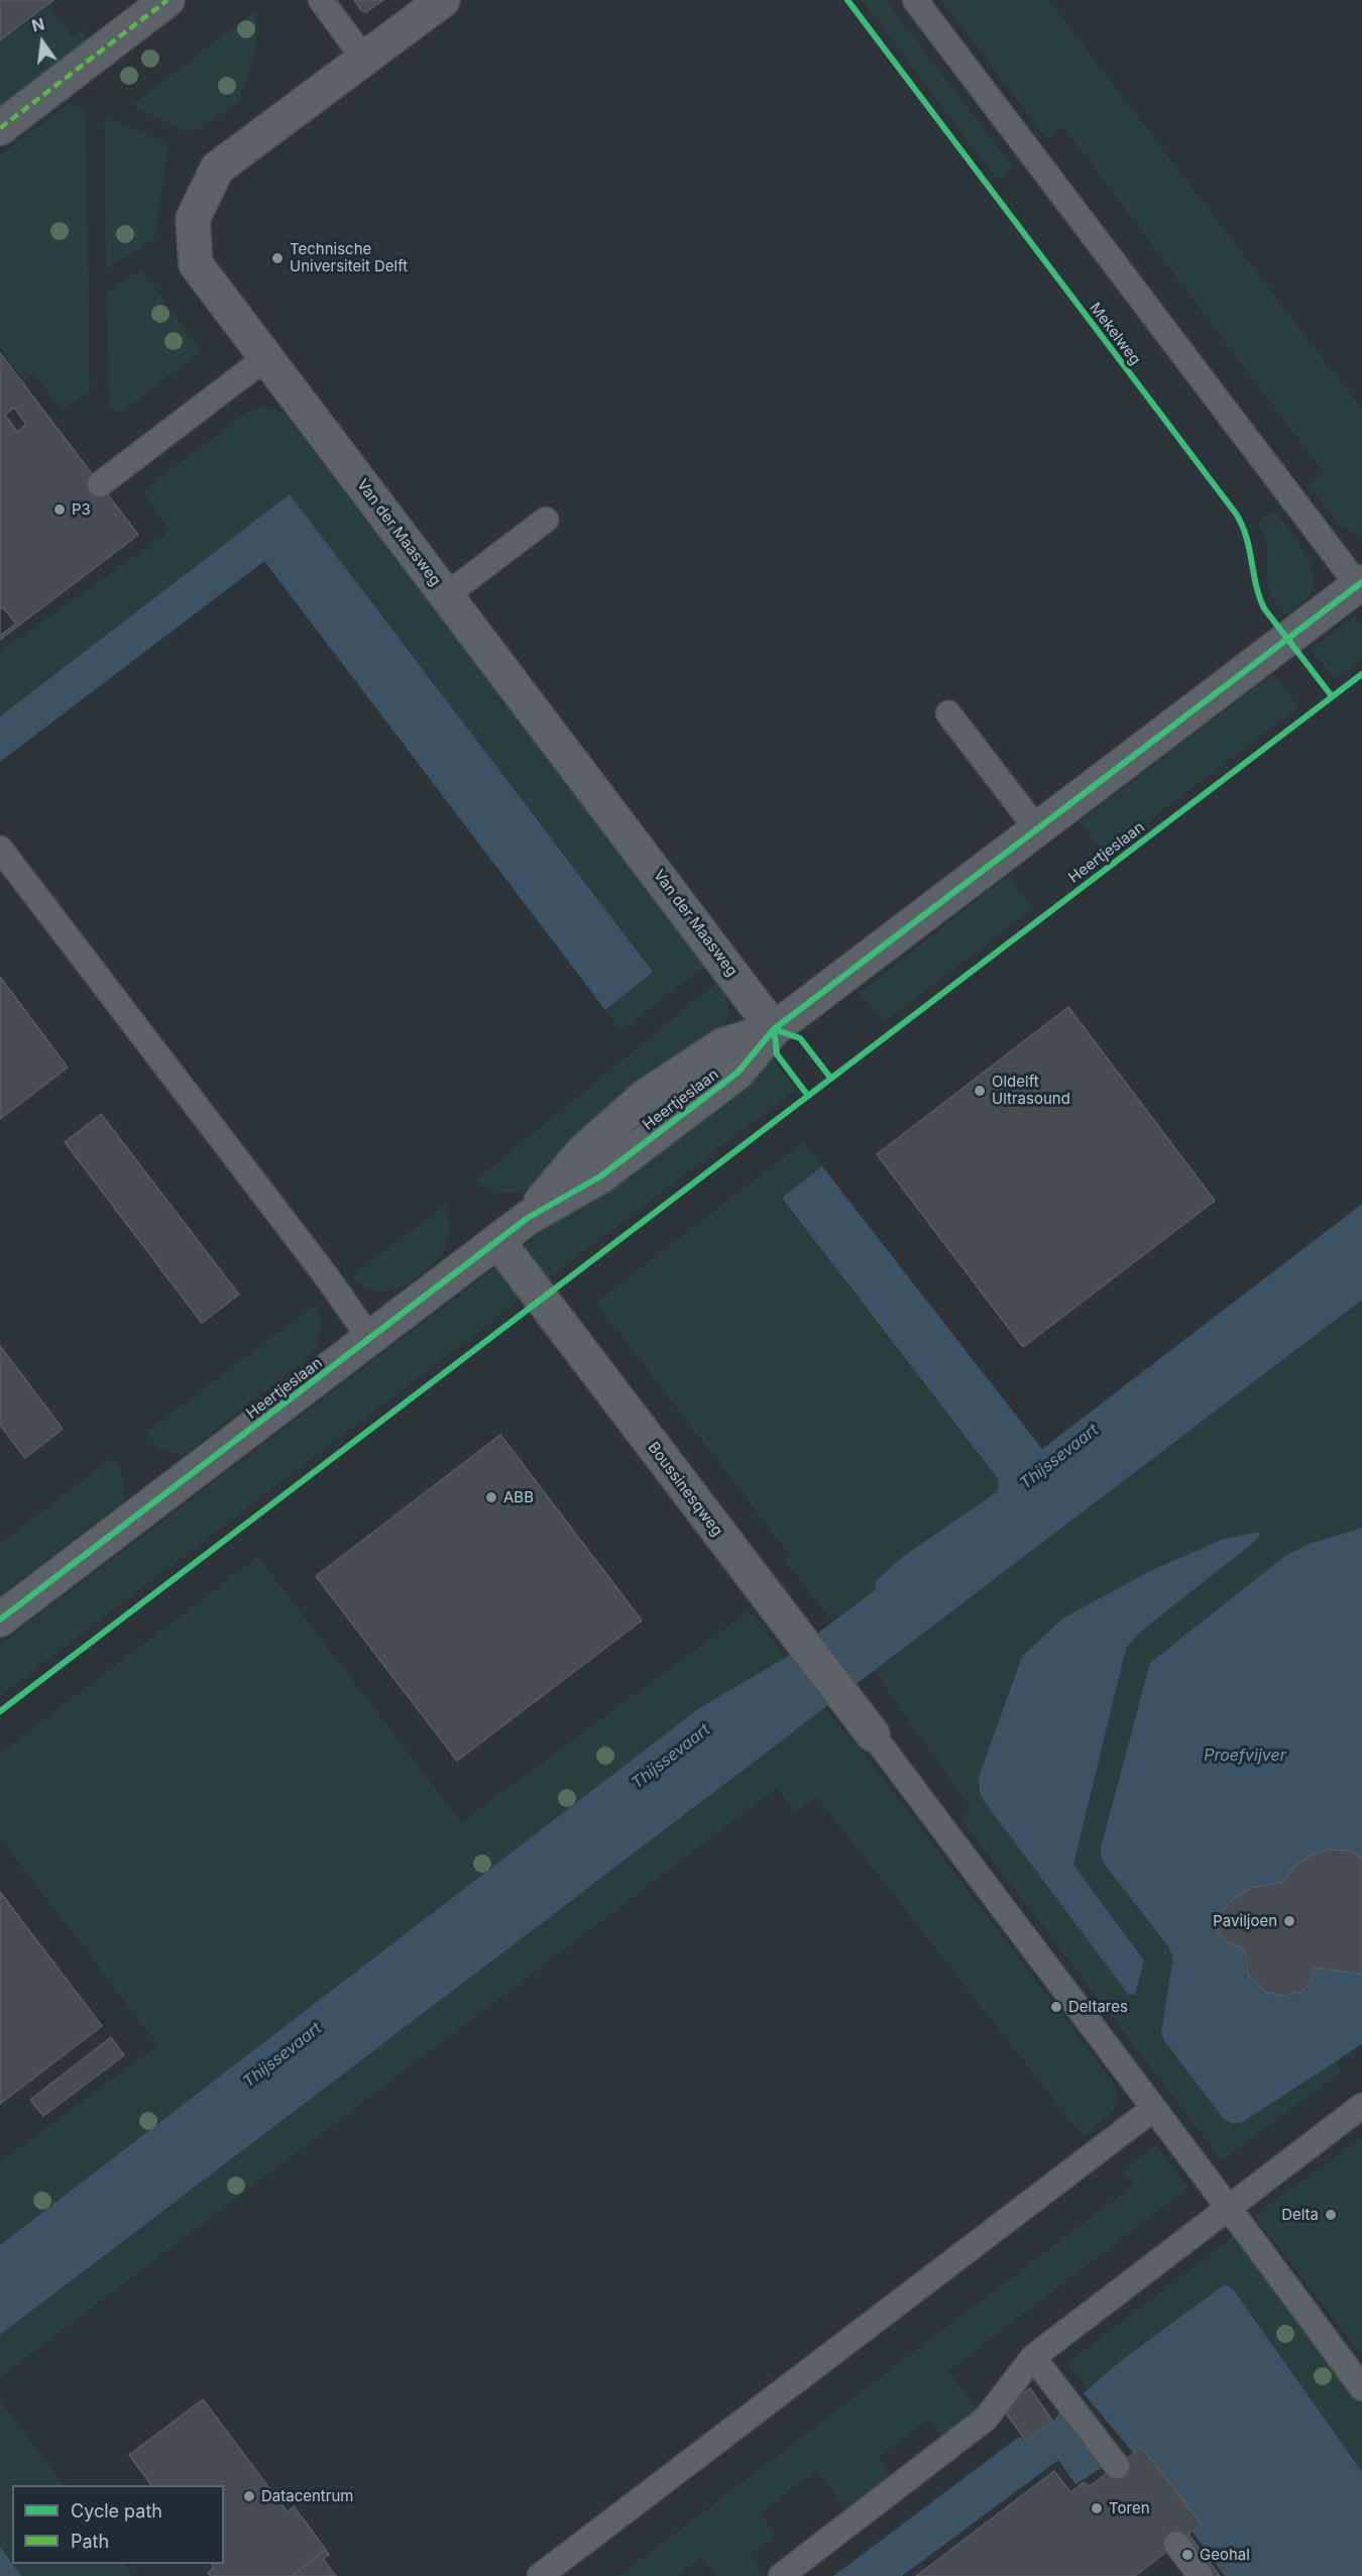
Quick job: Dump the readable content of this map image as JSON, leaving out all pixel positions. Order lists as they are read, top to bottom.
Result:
{
  "streets": {
    "street": ["Van der Maasweg", "Heertjeslaan", "Boussinesqweg"],
    "cycle path": ["Mekelweg"]
  },
  "crossings": [
    ["Van der Maasweg", "Heertjeslaan"],
    ["Heertjeslaan", "Boussinesqweg"]
  ],
  "water": ["Thijssevaart", "Proefvijver"],
  "places": [
    "Technische Universiteit Delft",
    "P3",
    "Oldelft Ultrasound",
    "ABB",
    "Paviljoen",
    "Deltares",
    "Delta",
    "Datacentrum",
    "Toren",
    "Geohal"
  ],
  "legend": ["Cycle path", "Path"],
  "north": "top"
}
